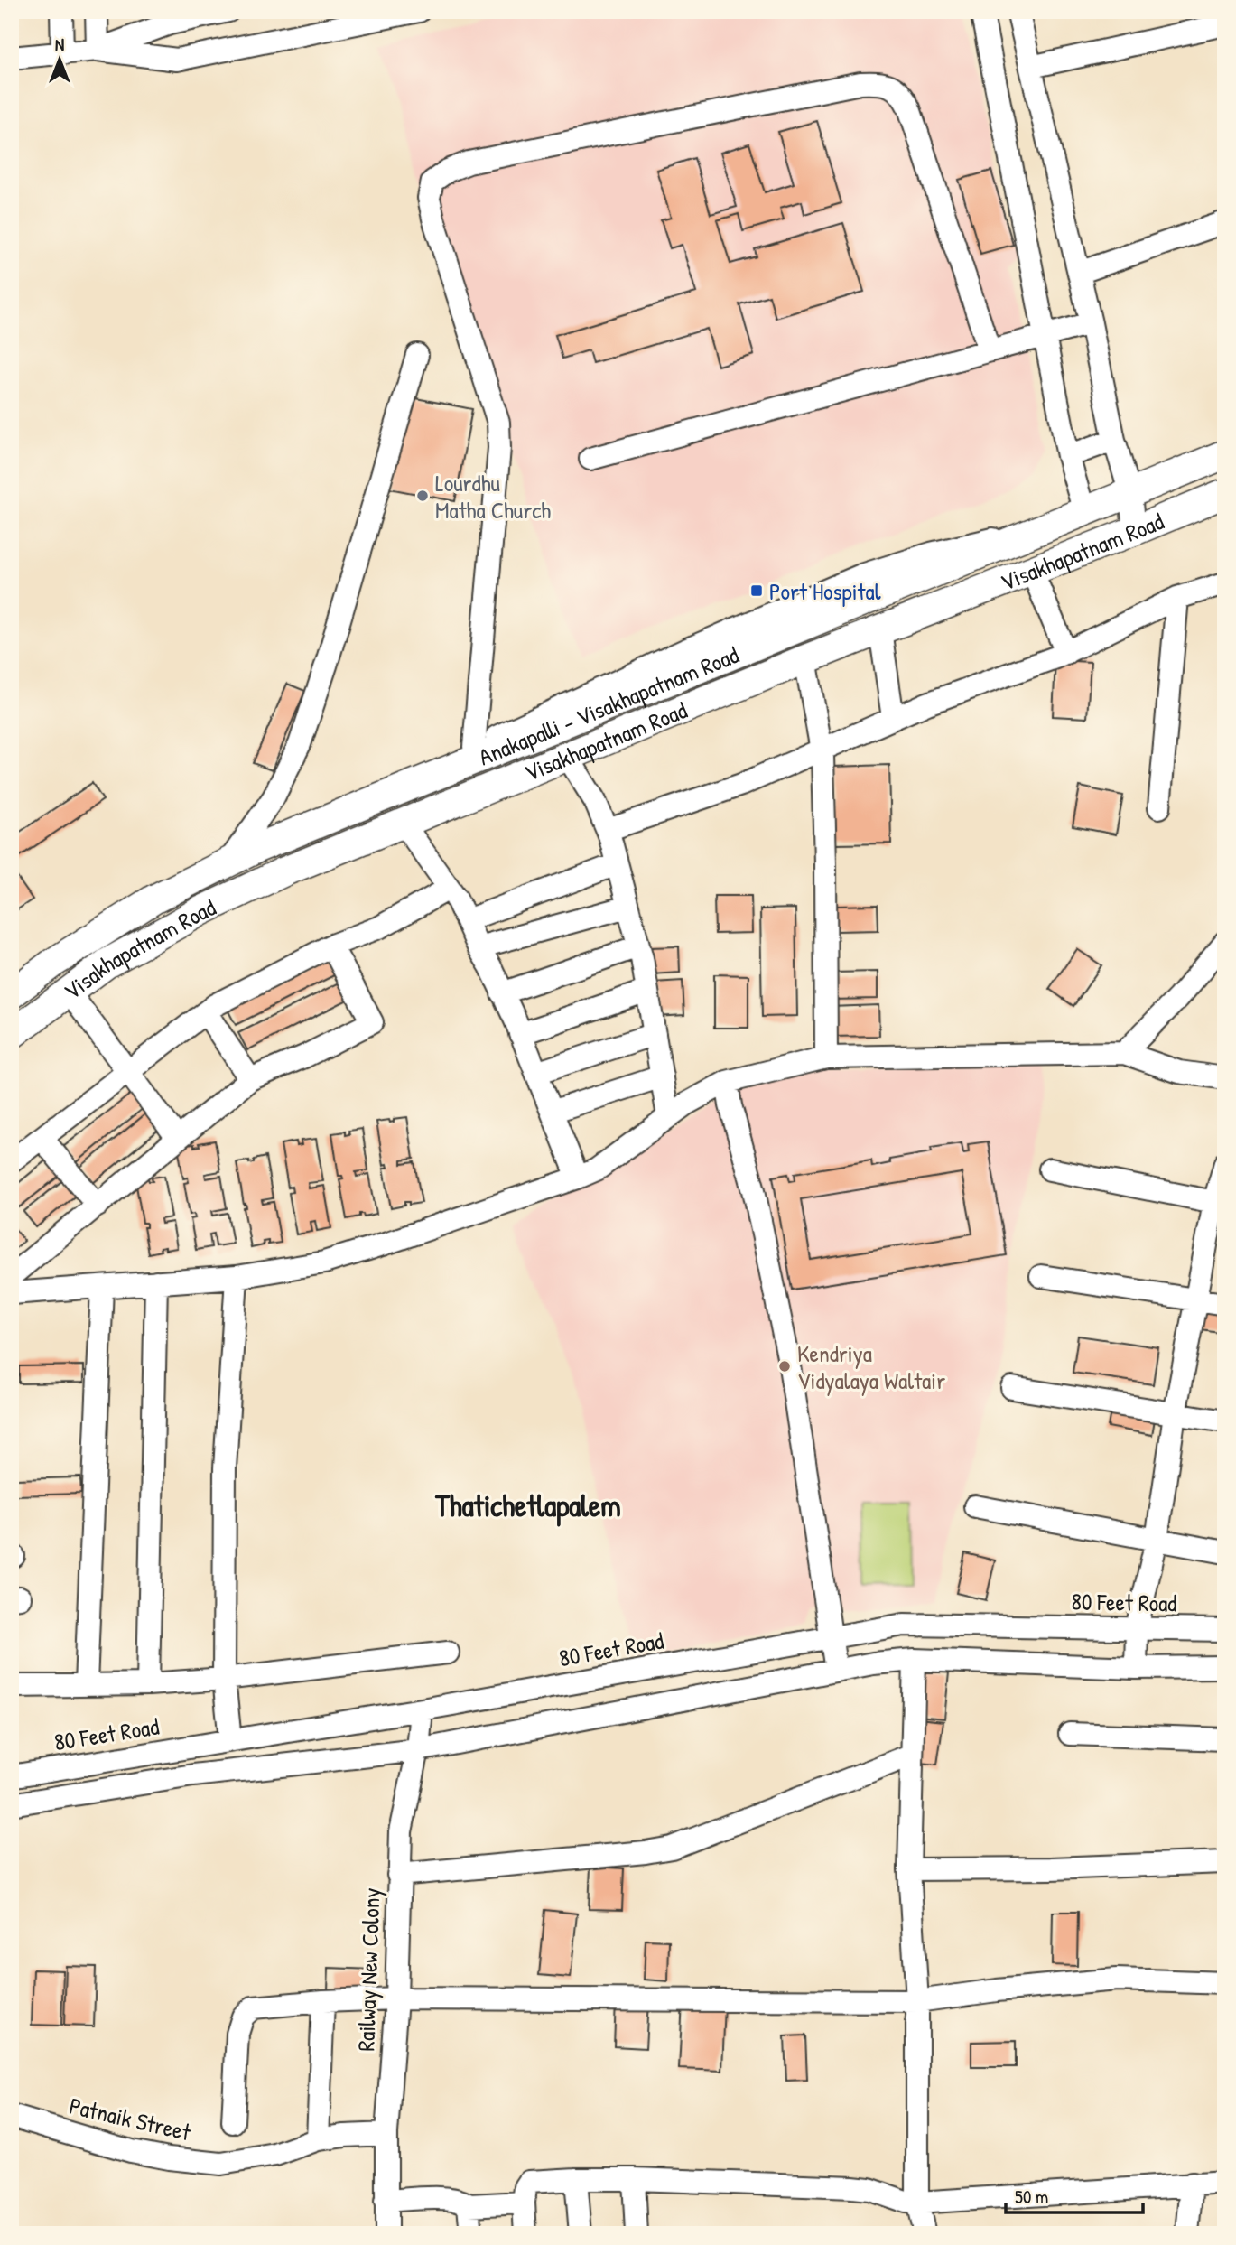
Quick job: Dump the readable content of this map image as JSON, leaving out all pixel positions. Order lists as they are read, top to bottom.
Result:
{
  "streets": {
    "main road": ["Visakhapatnam Road", "Anakapalli - Visakhapatnam Road"],
    "street": ["80 Feet Road", "Railway New Colony", "Patnaik Street"]
  },
  "crossings": [
    ["80 Feet Road", "Railway New Colony"],
    ["Railway New Colony", "Patnaik Street"]
  ],
  "districts": ["Thatichetlapalem"],
  "places": {
    "other": ["Lourdhu Matha Church", "Kendriya Vidyalaya Waltair"],
    "transit": ["Port Hospital"]
  },
  "scale_bar": "50 m",
  "north": "top"
}
